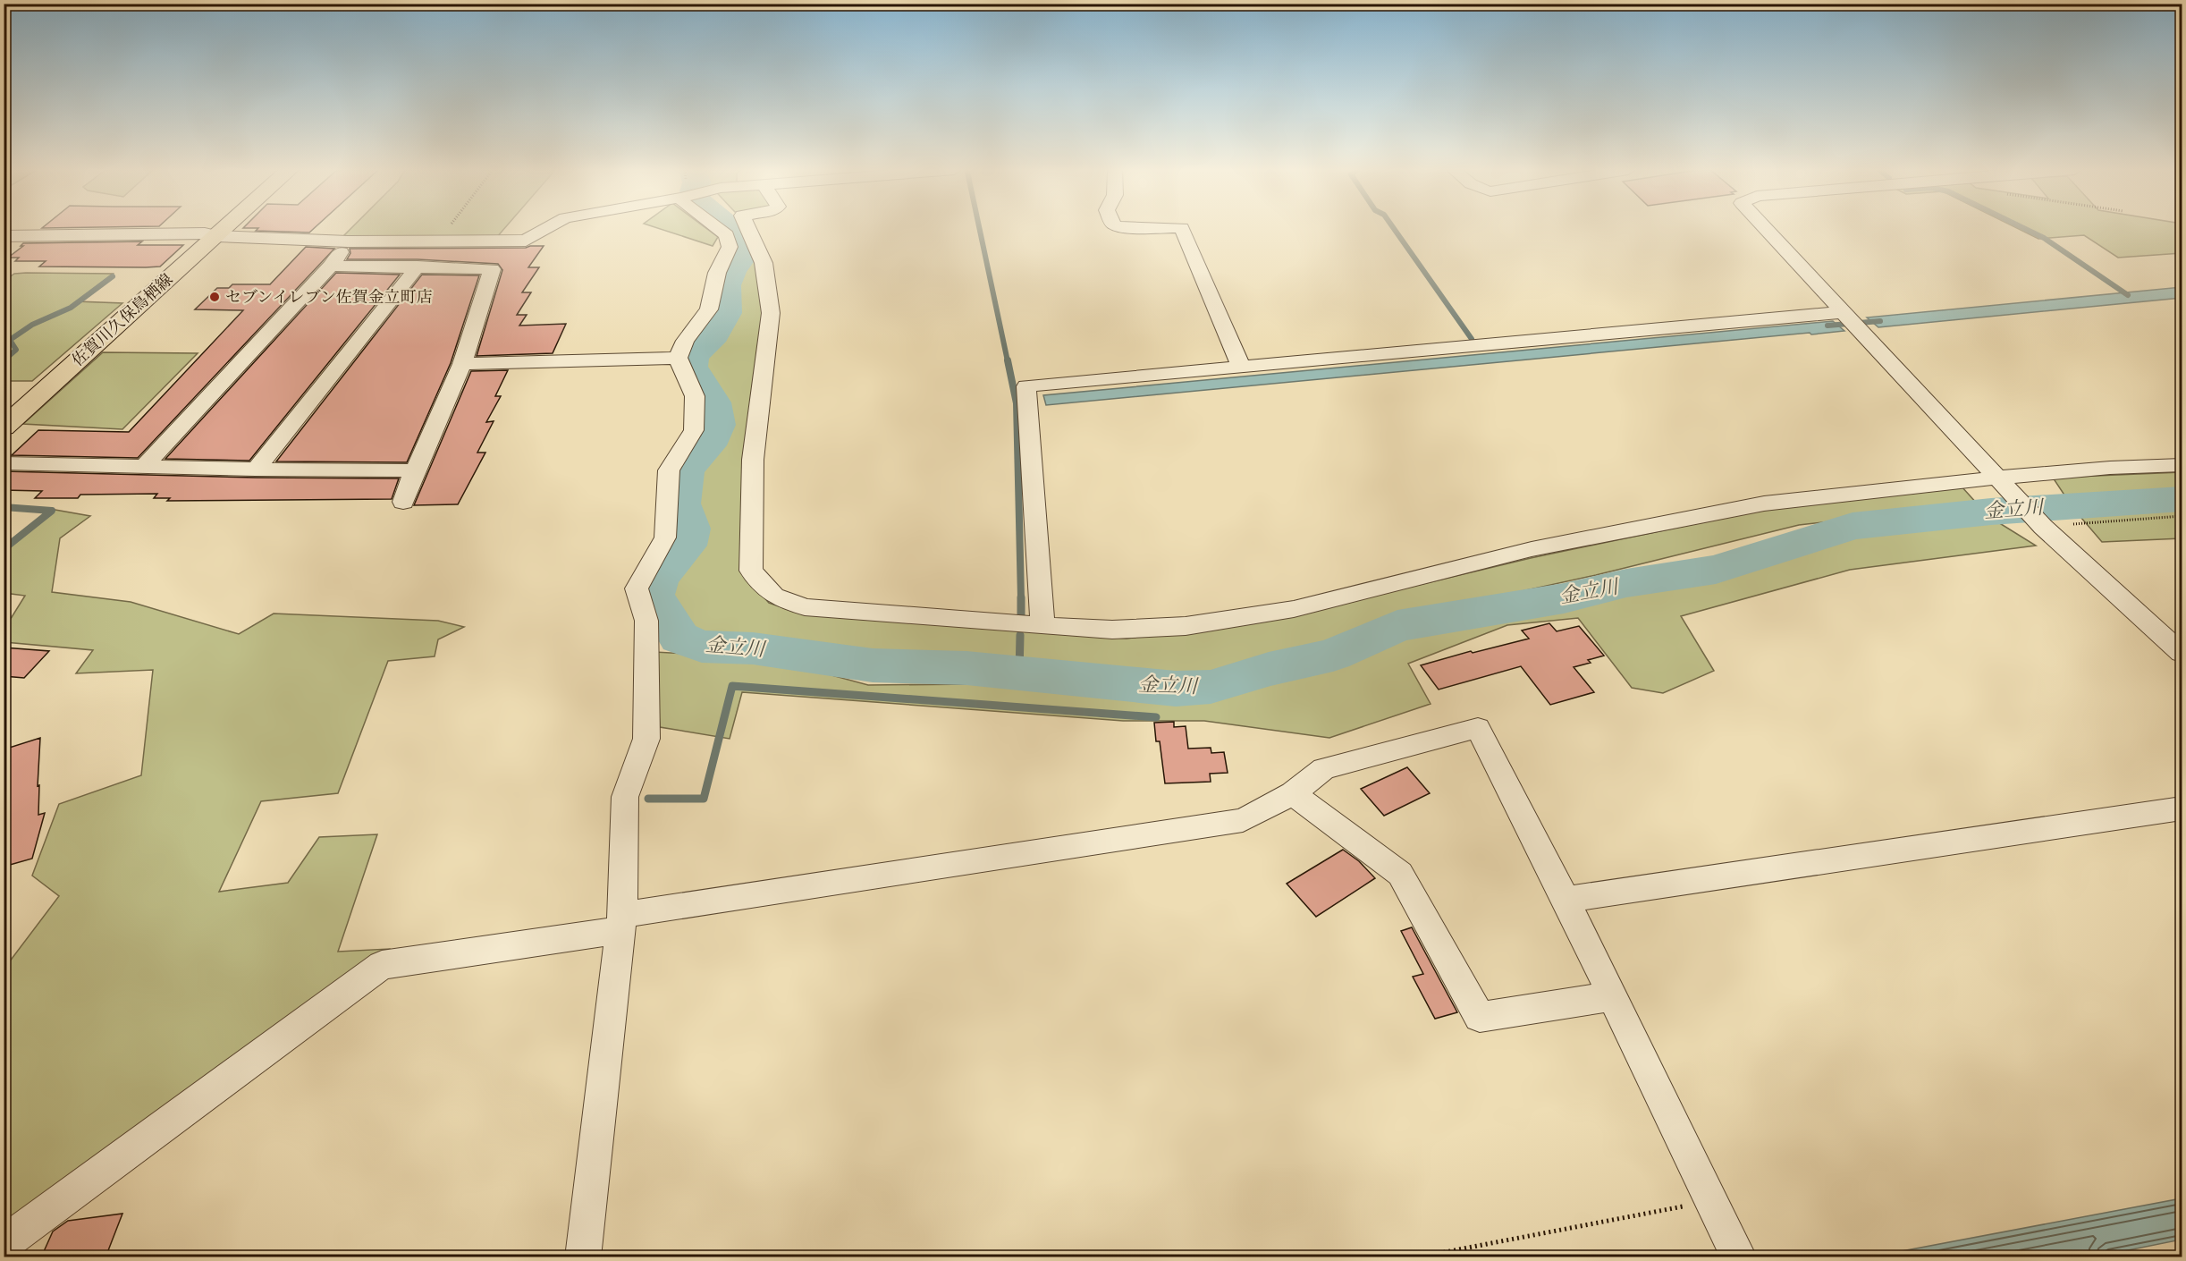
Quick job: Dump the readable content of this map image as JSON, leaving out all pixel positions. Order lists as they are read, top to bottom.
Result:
{
  "streets": {
    "main road": ["佐賀川久保鳥栖線"]
  },
  "water": ["金立川"],
  "places": ["セブンイレブン佐賀金立町店"]
}
